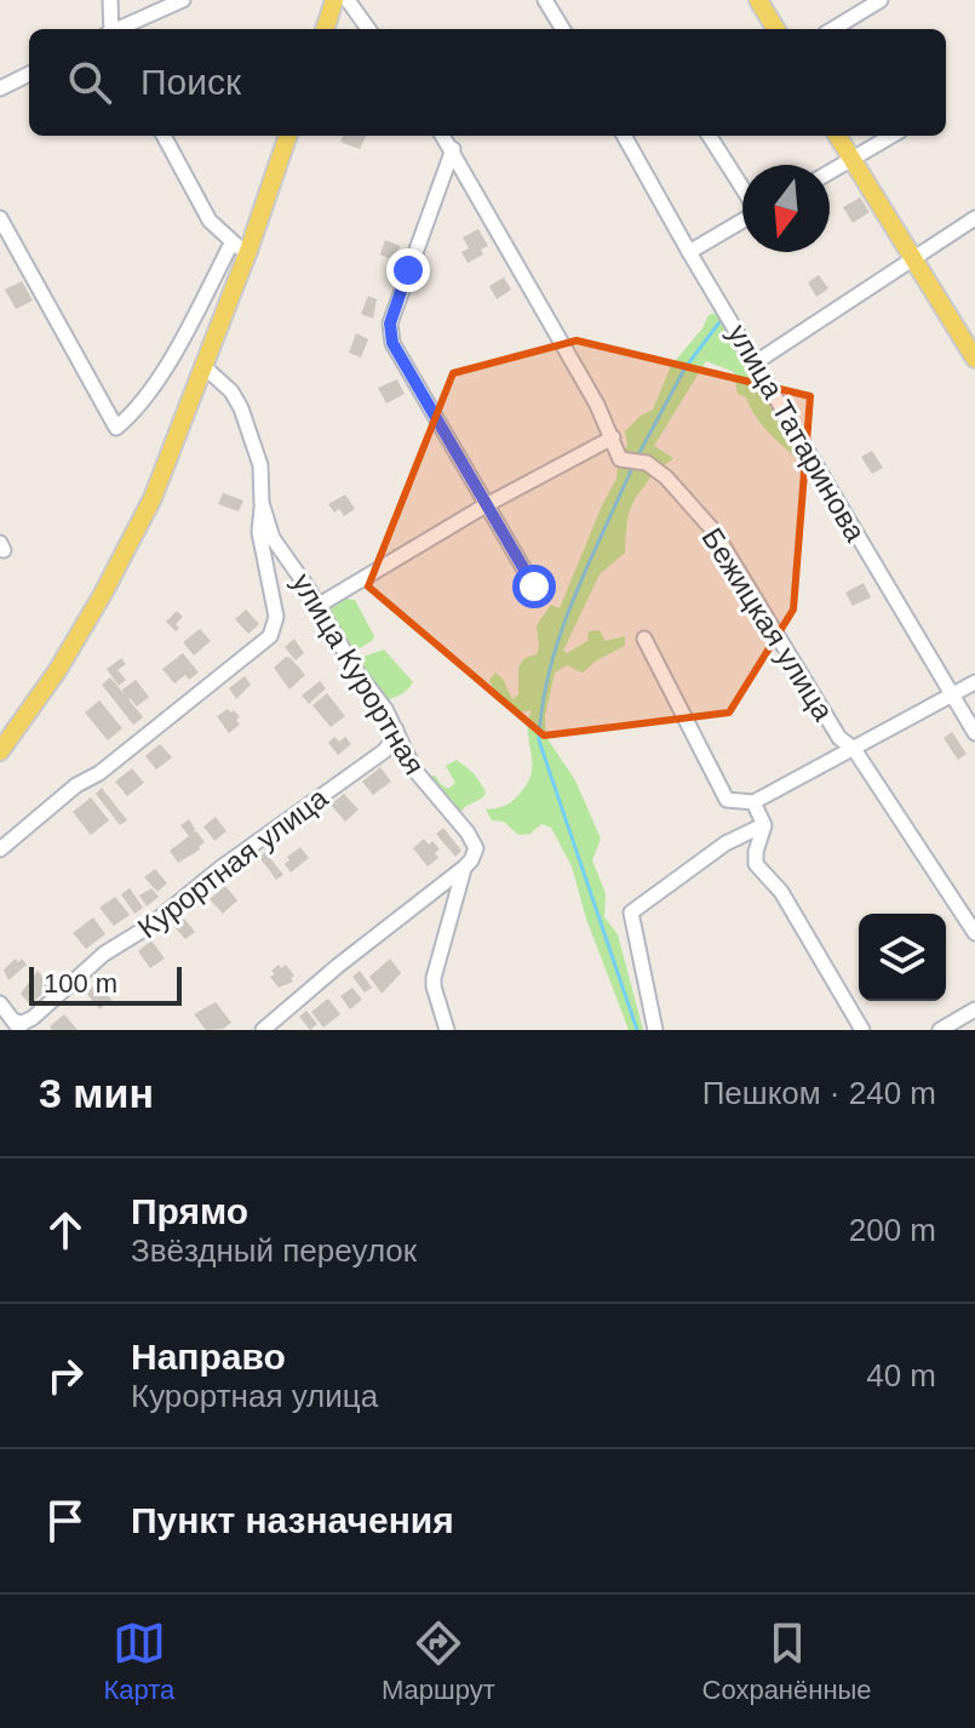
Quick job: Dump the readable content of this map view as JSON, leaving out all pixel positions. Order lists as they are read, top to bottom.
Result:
{
  "streets": {
    "street": [
      "улица Татаринова",
      "Бежицкая улица",
      "улица Курортная",
      "Курортная улица"
    ]
  },
  "crossings": [
    ["улица Курортная", "Курортная улица"]
  ],
  "scale_bar": "100 m",
  "north": "bottom",
  "page": {
    "search": "Поиск",
    "scale": "100 m",
    "heading": ["3 мин", "Пешком · 240 m"],
    "list": [
      ["Прямо", "Звёздный переулок", "200 m"],
      ["Направо", "Курортная улица", "40 m"],
      "Пункт назначения"
    ],
    "nav": ["Карта", "Маршрут", "Сохранённые"]
  }
}
